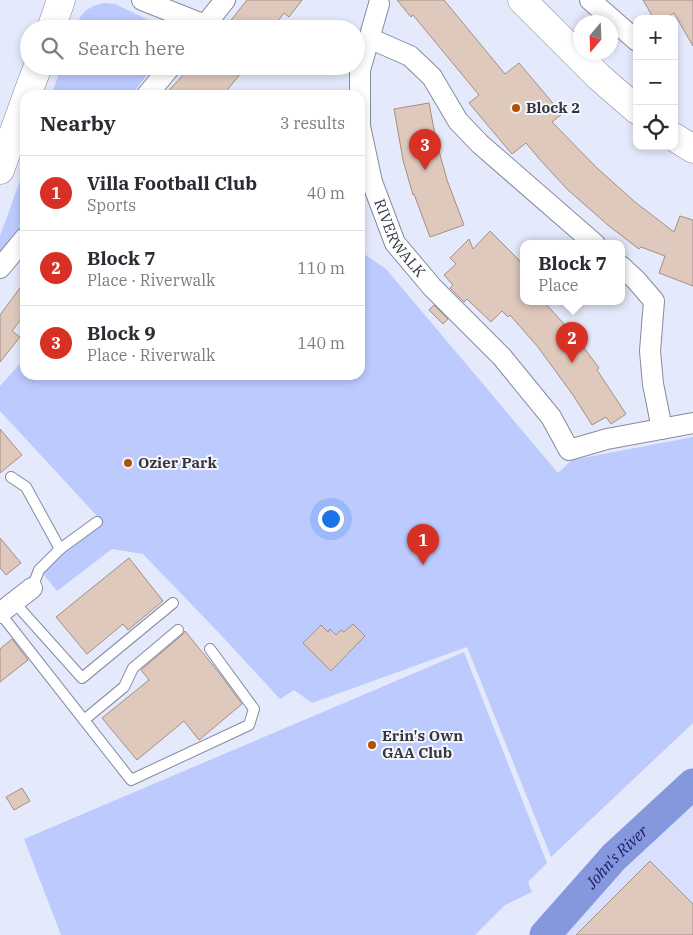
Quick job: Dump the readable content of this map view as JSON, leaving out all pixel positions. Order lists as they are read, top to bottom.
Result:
{
  "streets": {
    "street": ["RIVERWALK"]
  },
  "water": ["John's River"],
  "places": ["Block 2", "Ozier Park", "Erin's Own GAA Club"],
  "north": "bottom",
  "page": {
    "map_buttons": ["+", "−"],
    "search": "Search here",
    "heading": ["Nearby", "3 results"],
    "pins": ["3", "2", "1"],
    "list": [
      {
        "mark": "1",
        "name": "Villa Football Club",
        "note": "Sports",
        "value": "40 m"
      },
      {
        "mark": "2",
        "name": "Block 7",
        "note": "Place · Riverwalk",
        "value": "110 m"
      },
      {
        "mark": "3",
        "name": "Block 9",
        "note": "Place · Riverwalk",
        "value": "140 m"
      }
    ],
    "popup": ["Block 7", "Place"]
  }
}
